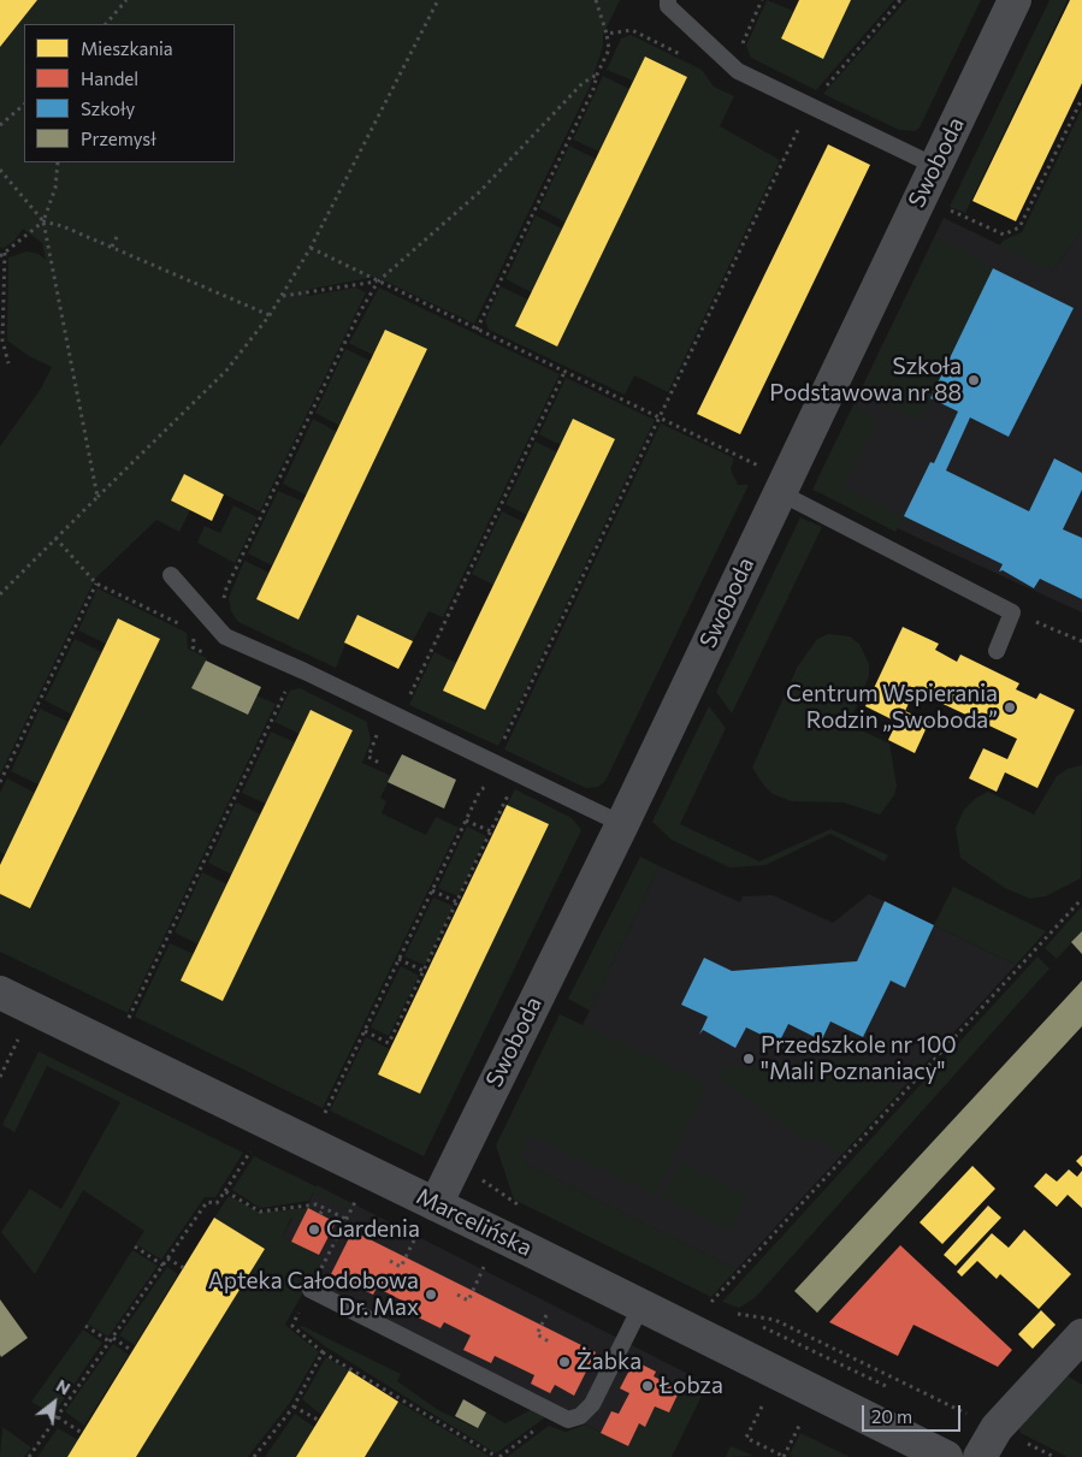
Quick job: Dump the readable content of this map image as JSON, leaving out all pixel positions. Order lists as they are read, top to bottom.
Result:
{
  "streets": {
    "street": ["Swoboda", "Marcelińska"]
  },
  "crossings": [
    ["Swoboda", "Marcelińska"]
  ],
  "places": [
    "Szkoła Podstawowa nr 88",
    "Centrum Wspierania Rodzin „Swoboda”",
    "Przedszkole nr 100 \"Mali Poznaniacy\"",
    "Gardenia",
    "Apteka Całodobowa Dr. Max",
    "Żabka",
    "Łobza"
  ],
  "legend": [
    "Mieszkania",
    "Handel",
    "Szkoły",
    "Przemysł"
  ],
  "scale_bar": "20 m",
  "north": "top right"
}
